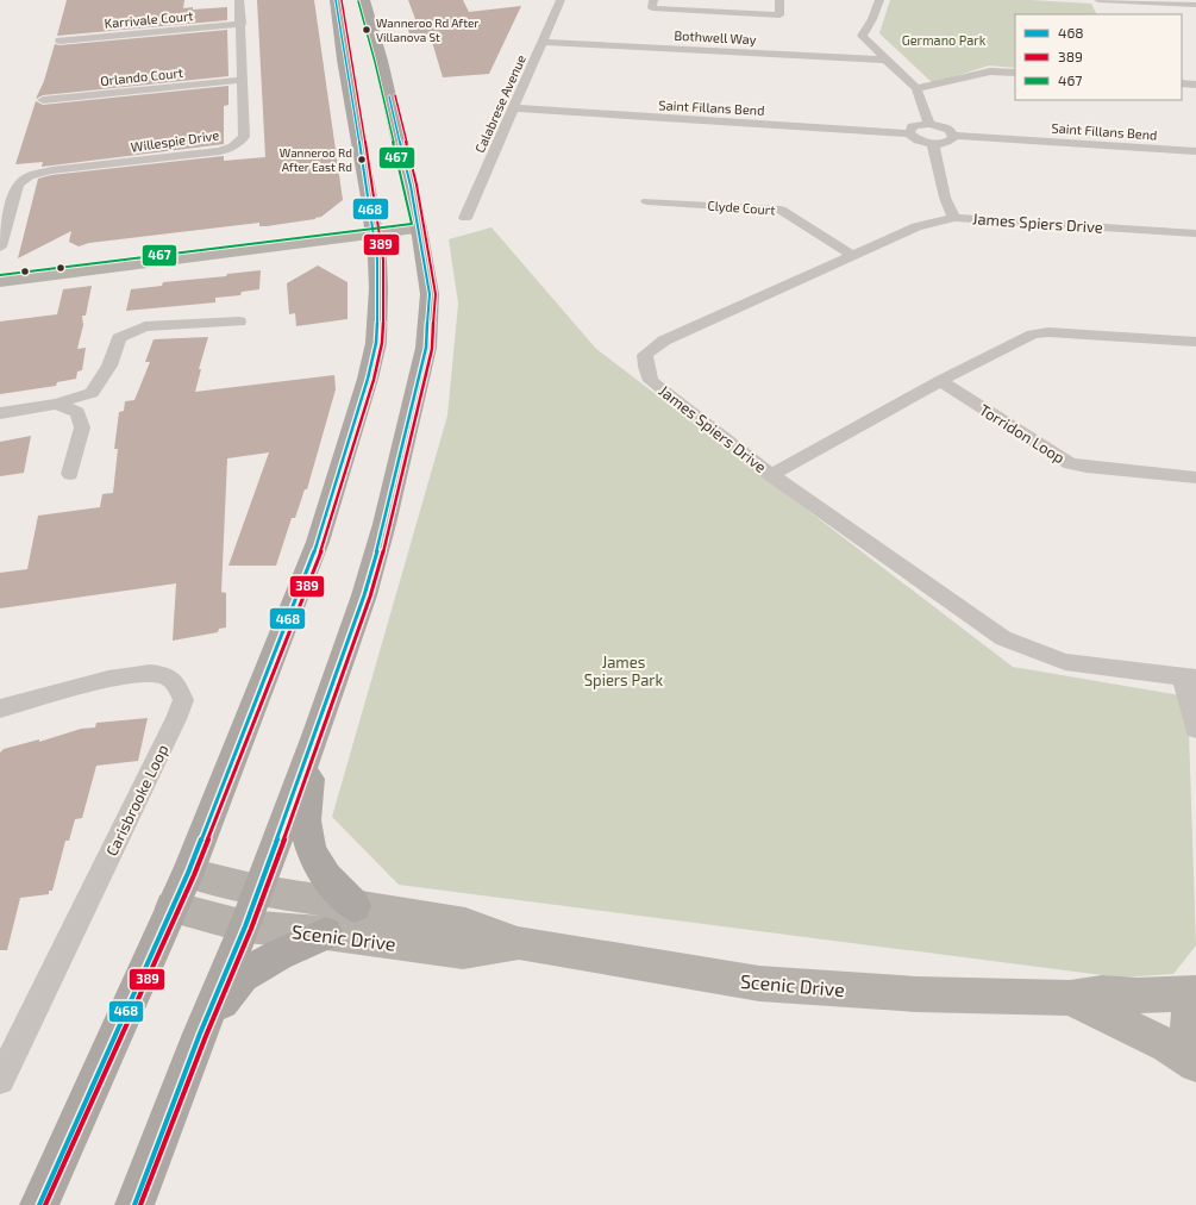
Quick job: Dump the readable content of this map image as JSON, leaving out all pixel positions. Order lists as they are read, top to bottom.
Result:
{
  "streets": {
    "street": [
      "Karrivale Court",
      "Bothwell Way",
      "Orlando Court",
      "Calabrese Avenue",
      "Saint Fillans Bend",
      "Willespie Drive",
      "Clyde Court",
      "James Spiers Drive",
      "Torridon Loop",
      "Carisbrooke Loop",
      "Scenic Drive"
    ]
  },
  "crossings": [
    ["Karrivale Court", "Willespie Drive"],
    ["Bothwell Way", "Calabrese Avenue"],
    ["Orlando Court", "Willespie Drive"],
    ["Calabrese Avenue", "Saint Fillans Bend"],
    ["Clyde Court", "James Spiers Drive"]
  ],
  "parks": ["Germano Park", "James Spiers Park"],
  "places": ["Wanneroo Rd After Villanova St", "Wanneroo Rd After East Rd"],
  "lines": ["transit line 468", "transit line 389", "transit line 467"],
  "legend": ["468", "389", "467"]
}
